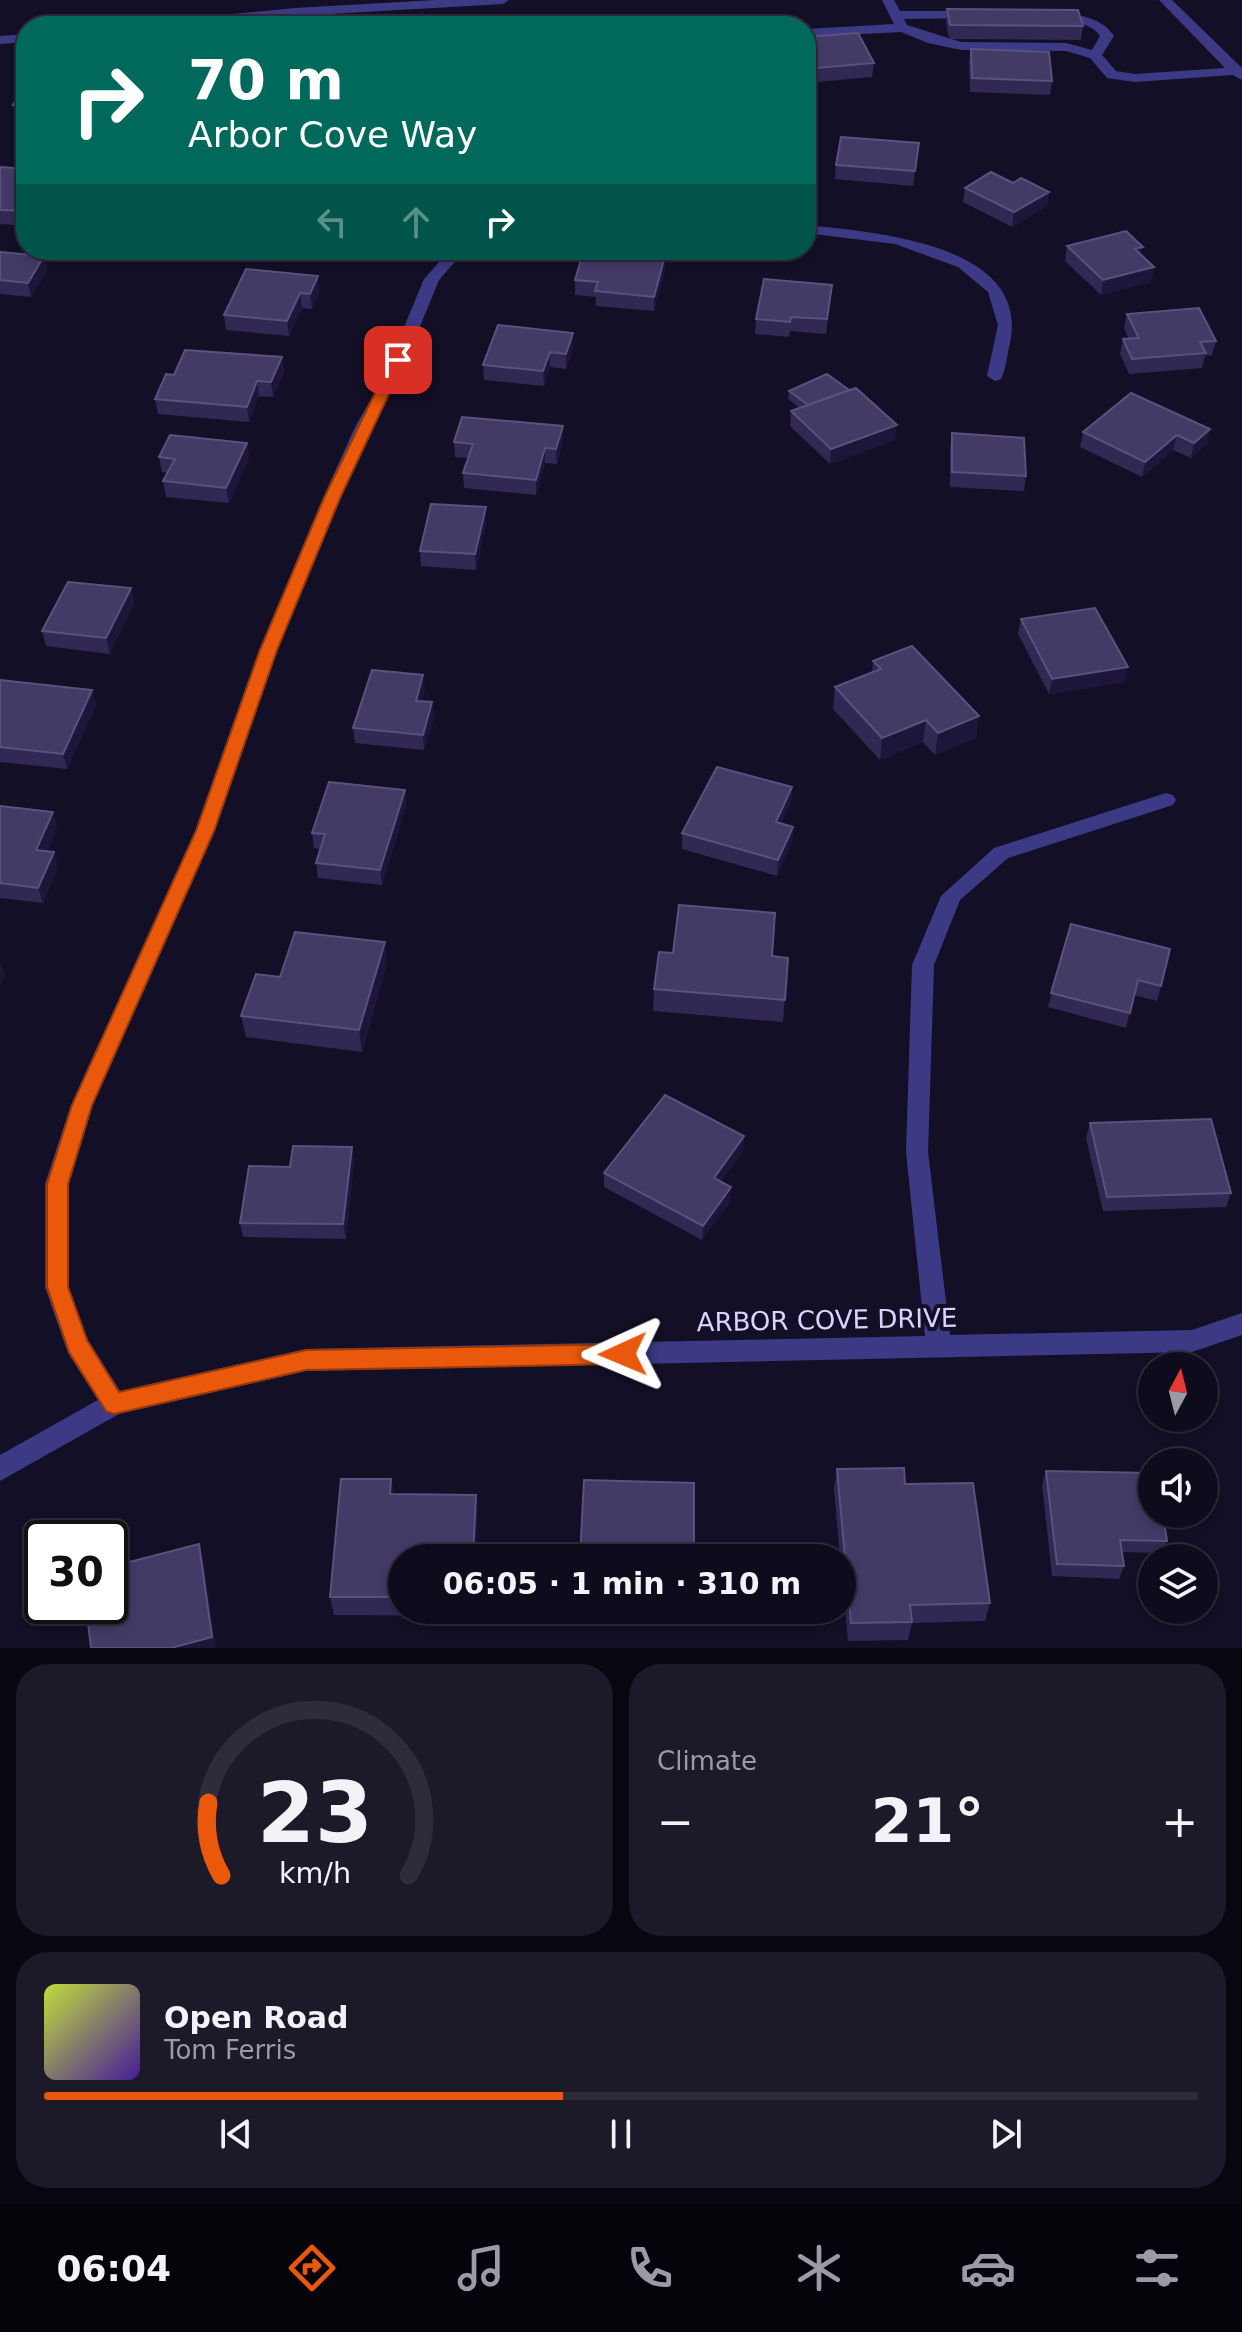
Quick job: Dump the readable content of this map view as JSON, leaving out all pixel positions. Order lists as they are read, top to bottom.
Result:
{
  "streets": {
    "street": ["ARBOR COVE DRIVE"]
  },
  "north": "top",
  "page": {
    "turn": ["70 m", "Arbor Cove Way"],
    "limit": "30",
    "trip": "06:05 · 1 min · 310 m",
    "tile": "Climate",
    "heat": ["−", "21°", "+"],
    "song": ["Open Road", "Tom Ferris"],
    "tabs": "06:04",
    "gauge": ["23", "km/h"]
  }
}
